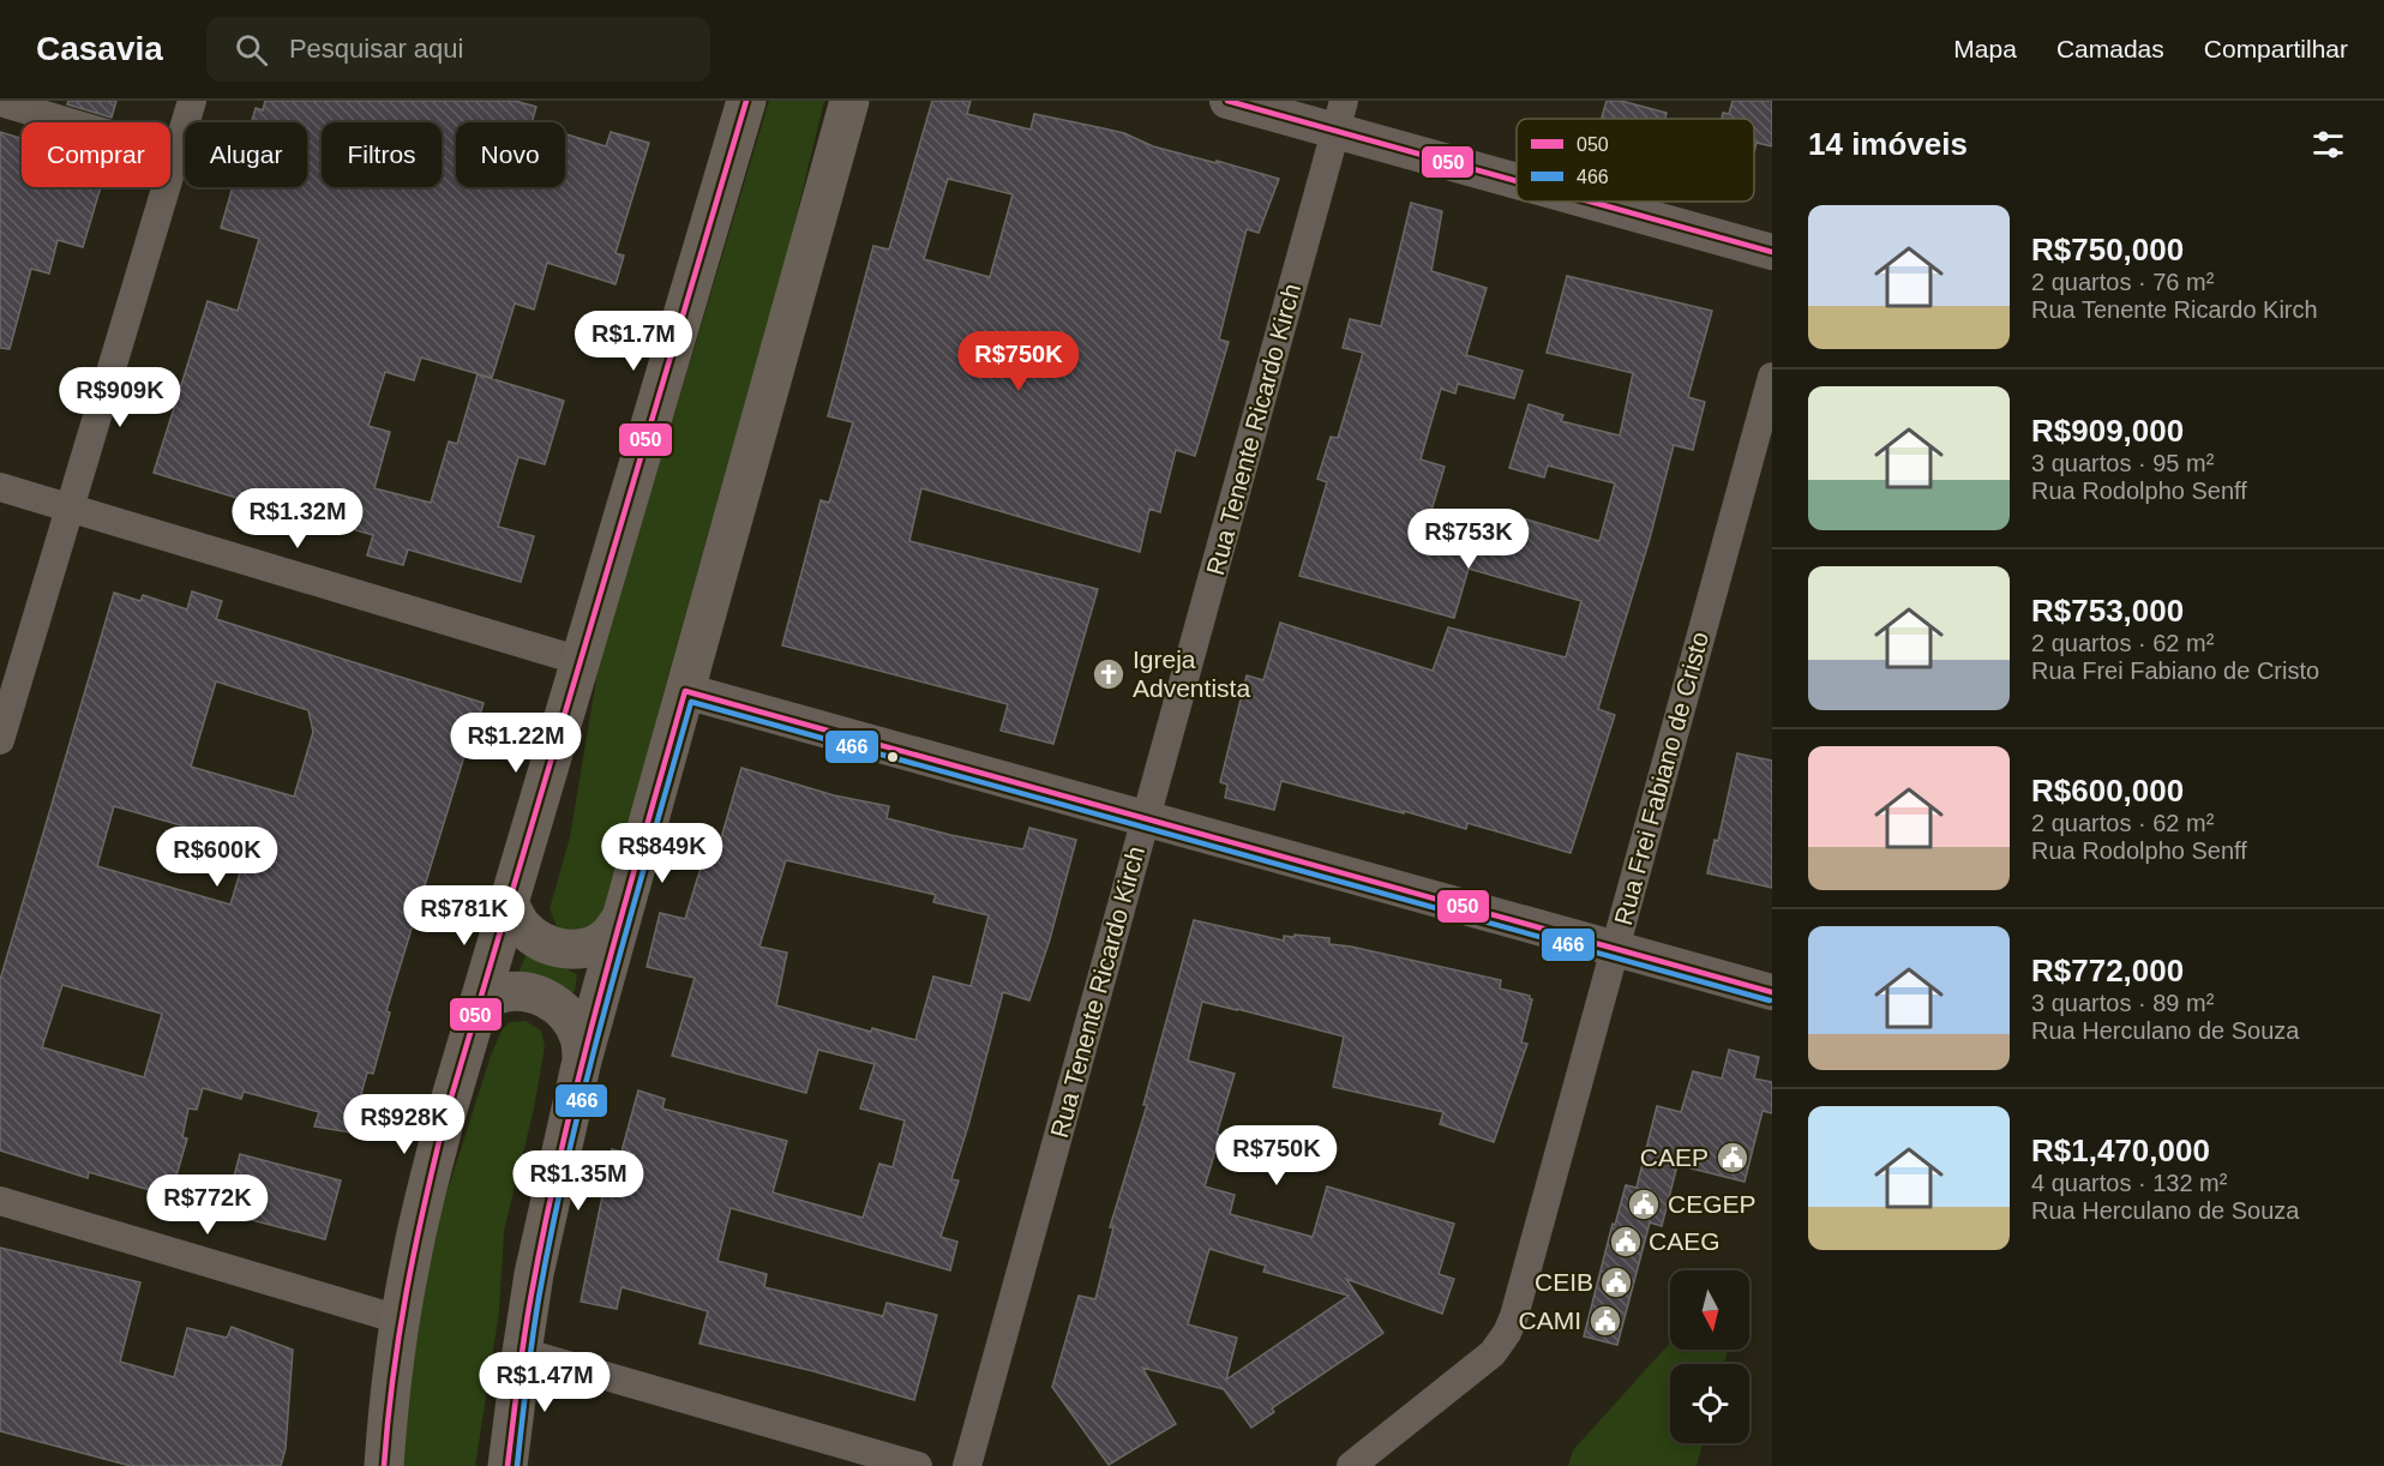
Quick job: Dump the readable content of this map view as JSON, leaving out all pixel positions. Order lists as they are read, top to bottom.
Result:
{
  "streets": {
    "street": ["Rua Tenente Ricardo Kirch", "Rua Frei Fabiano de Cristo"]
  },
  "places": {
    "church": ["Igreja Adventista"],
    "public building": [
      "CAEP",
      "CEGEP",
      "CAEG",
      "CEIB",
      "CAMI"
    ]
  },
  "lines": ["transit line 050", "transit line 466"],
  "legend": ["050", "466"],
  "north": "bottom",
  "page": {
    "header": "Casavia",
    "search": "Pesquisar aqui",
    "nav": ["Mapa", "Camadas", "Compartilhar"],
    "heading": "14 imóveis",
    "chip": [
      "Comprar",
      "Alugar",
      "Filtros",
      "Novo"
    ],
    "list": [
      {
        "name": "R$750,000",
        "note": "2 quartos · 76 m² · Rua Tenente Ricardo Kirch"
      },
      {
        "name": "R$909,000",
        "note": "3 quartos · 95 m² · Rua Rodolpho Senff"
      },
      {
        "name": "R$753,000",
        "note": "2 quartos · 62 m² · Rua Frei Fabiano de Cristo"
      },
      {
        "name": "R$600,000",
        "note": "2 quartos · 62 m² · Rua Rodolpho Senff"
      },
      {
        "name": "R$772,000",
        "note": "3 quartos · 89 m² · Rua Herculano de Souza"
      },
      {
        "name": "R$1,470,000",
        "note": "4 quartos · 132 m² · Rua Herculano de Souza"
      }
    ],
    "price": [
      "R$1.7M",
      "R$750K",
      "R$909K",
      "R$1.32M",
      "R$753K",
      "R$1.22M",
      "R$849K",
      "R$600K",
      "R$781K",
      "R$928K",
      "R$750K",
      "R$1.35M",
      "R$772K",
      "R$1.47M"
    ]
  }
}
